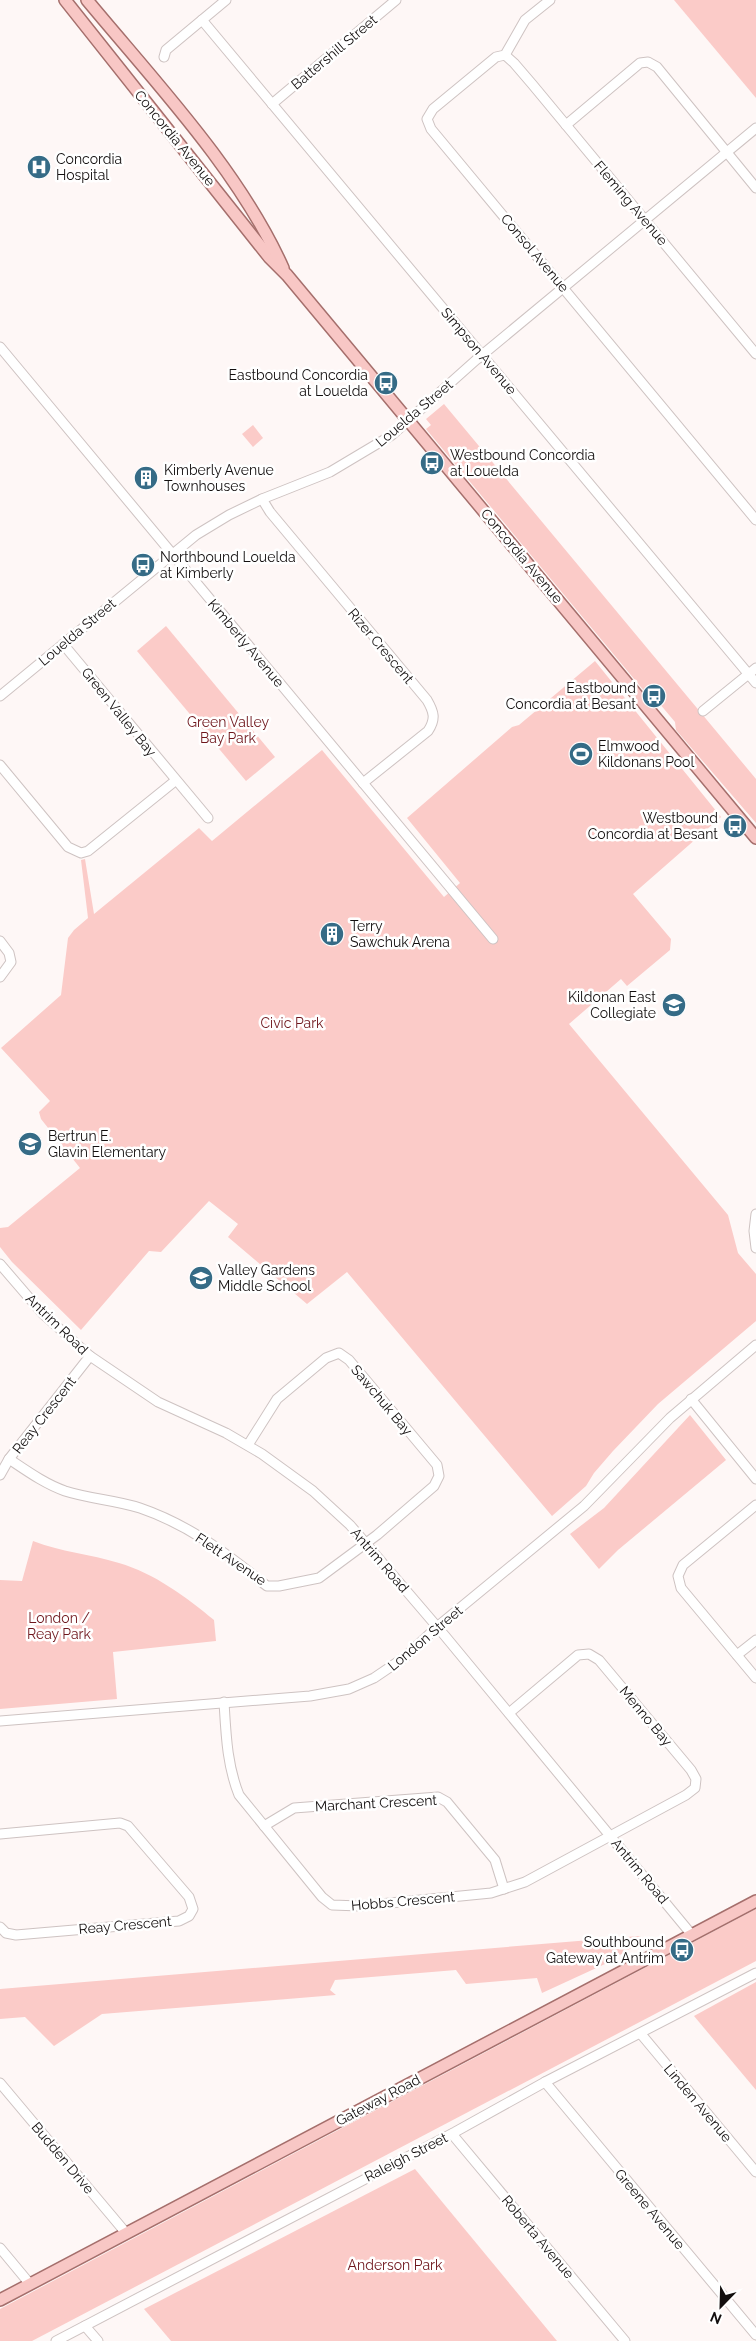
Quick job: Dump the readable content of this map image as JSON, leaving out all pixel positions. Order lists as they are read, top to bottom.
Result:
{
  "streets": {
    "main road": ["Concordia Avenue", "Gateway Road"],
    "street": [
      "Battershill Street",
      "Fleming Avenue",
      "Consol Avenue",
      "Simpson Avenue",
      "Louelda Street",
      "Kimberly Avenue",
      "Rizer Crescent",
      "Green Valley Bay",
      "Antrim Road",
      "Sawchuk Bay",
      "Reay Crescent",
      "Flett Avenue",
      "London Street",
      "Menno Bay",
      "Marchant Crescent",
      "Hobbs Crescent",
      "Linden Avenue",
      "Raleigh Street",
      "Budden Drive",
      "Greene Avenue",
      "Roberta Avenue"
    ]
  },
  "crossings": [
    ["Battershill Street", "Simpson Avenue"],
    ["Concordia Avenue", "Louelda Street"],
    ["Fleming Avenue", "Consol Avenue"],
    ["Fleming Avenue", "Louelda Street"],
    ["Consol Avenue", "Louelda Street"],
    ["Simpson Avenue", "Louelda Street"],
    ["Louelda Street", "Kimberly Avenue"],
    ["Louelda Street", "Rizer Crescent"],
    ["Louelda Street", "Green Valley Bay"],
    ["Kimberly Avenue", "Rizer Crescent"],
    ["Antrim Road", "Sawchuk Bay"],
    ["Antrim Road", "Reay Crescent"],
    ["Antrim Road", "Flett Avenue"],
    ["Antrim Road", "London Street"],
    ["Antrim Road", "Menno Bay"],
    ["Antrim Road", "Hobbs Crescent"],
    ["Antrim Road", "Gateway Road"],
    ["Sawchuk Bay", "Flett Avenue"],
    ["Reay Crescent", "Flett Avenue"],
    ["London Street", "Hobbs Crescent"],
    ["Menno Bay", "Hobbs Crescent"],
    ["Marchant Crescent", "Hobbs Crescent"],
    ["Gateway Road", "Budden Drive"],
    ["Linden Avenue", "Raleigh Street"],
    ["Raleigh Street", "Greene Avenue"],
    ["Raleigh Street", "Roberta Avenue"]
  ],
  "parks": [
    "Green Valley Bay Park",
    "Civic Park",
    "London / Reay Park",
    "Anderson Park"
  ],
  "places": {
    "hospital": ["Concordia Hospital"],
    "bus stop": [
      "Eastbound Concordia at Louelda",
      "Westbound Concordia at Louelda",
      "Northbound Louelda at Kimberly",
      "Eastbound Concordia at Besant",
      "Westbound Concordia at Besant",
      "Southbound Gateway at Antrim"
    ],
    "building": ["Kimberly Avenue Townhouses", "Terry Sawchuk Arena"],
    "sports": ["Elmwood Kildonans Pool"],
    "school or university": ["Kildonan East Collegiate", "Bertrun E. Glavin Elementary", "Valley Gardens Middle School"]
  },
  "north": "bottom left"
}
